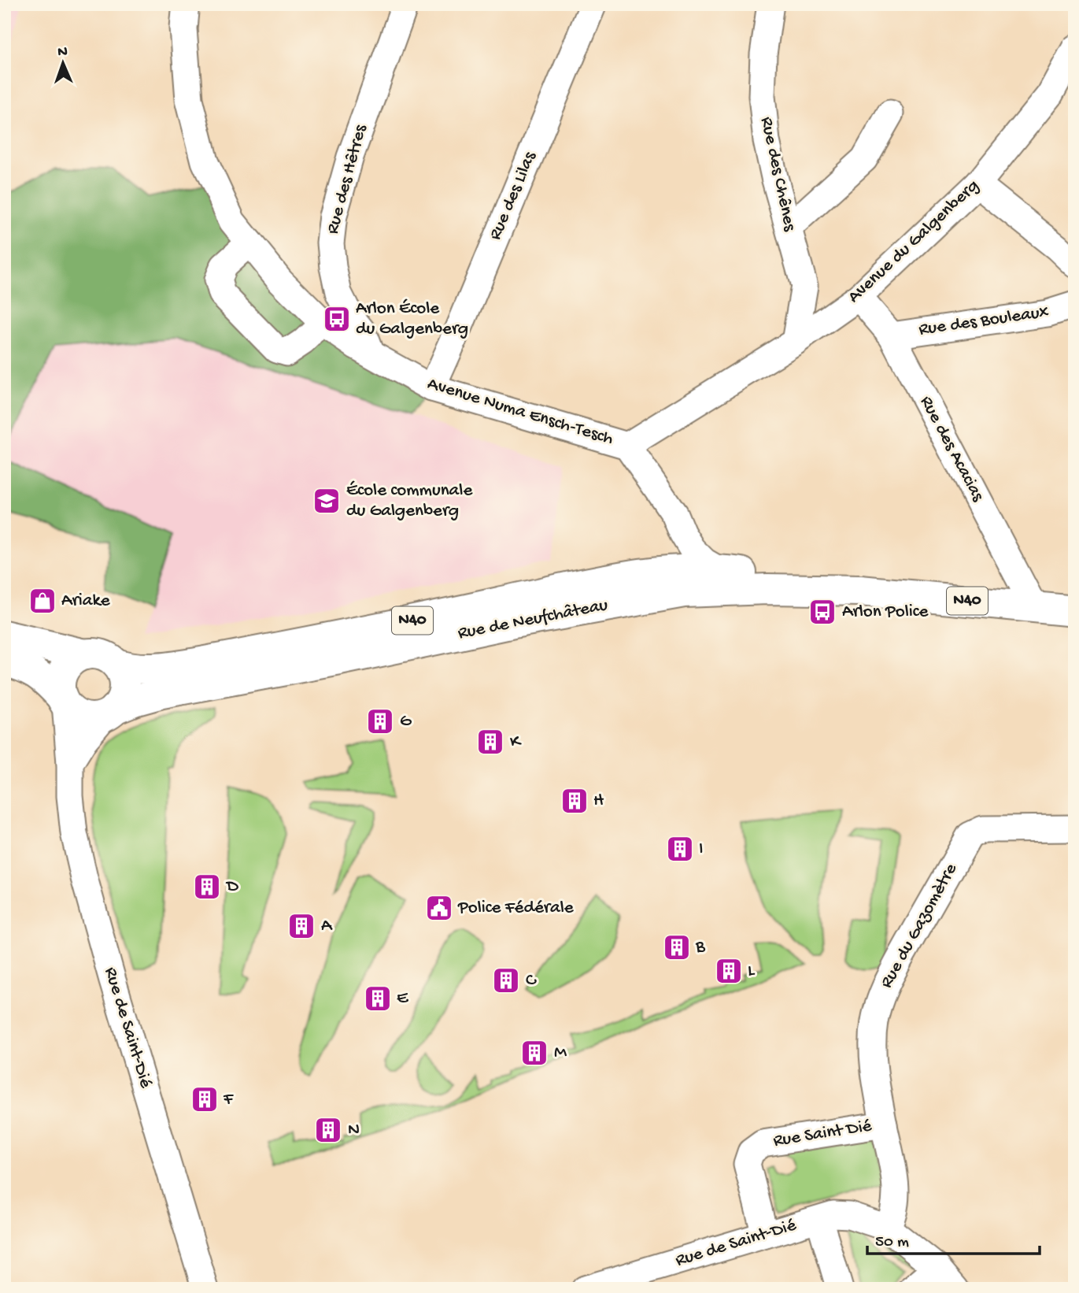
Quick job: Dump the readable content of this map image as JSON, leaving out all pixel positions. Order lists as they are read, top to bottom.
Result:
{
  "streets": {
    "main road": ["N40", "Rue de Neufchâteau"],
    "street": [
      "Rue des Chênes",
      "Rue des Hêtres",
      "Rue des Lilas",
      "Avenue du Galgenberg",
      "Rue des Bouleaux",
      "Avenue Numa Ensch-Tesch",
      "Rue des Acacias",
      "Rue du Gazomètre",
      "Rue de Saint-Dié",
      "Rue Saint Dié"
    ]
  },
  "crossings": [
    ["Rue des Chênes", "Avenue du Galgenberg"],
    ["Rue des Hêtres", "Avenue Numa Ensch-Tesch"],
    ["Rue des Lilas", "Avenue Numa Ensch-Tesch"],
    ["Avenue du Galgenberg", "Avenue Numa Ensch-Tesch"],
    ["Avenue du Galgenberg", "Rue des Acacias"],
    ["Rue des Bouleaux", "Rue des Acacias"],
    ["Avenue Numa Ensch-Tesch", "Rue de Neufchâteau"],
    ["Rue des Acacias", "Rue de Neufchâteau"],
    ["N40", "Rue de Neufchâteau"],
    ["N40", "Rue de Saint-Dié"],
    ["Rue de Neufchâteau", "Rue de Saint-Dié"],
    ["Rue du Gazomètre", "Rue de Saint-Dié"],
    ["Rue du Gazomètre", "Rue Saint Dié"],
    ["Rue de Saint-Dié", "Rue Saint Dié"]
  ],
  "places": {
    "bus stop": ["Arlon École du Galgenberg", "Arlon Police"],
    "school or university": ["École communale du Galgenberg"],
    "shop": ["Ariake"],
    "building": [
      "G",
      "K",
      "H",
      "I",
      "D",
      "A",
      "B",
      "L",
      "C",
      "E",
      "M",
      "F",
      "N"
    ],
    "public building": ["Police Fédérale"]
  },
  "scale_bar": "50 m",
  "north": "top"
}
